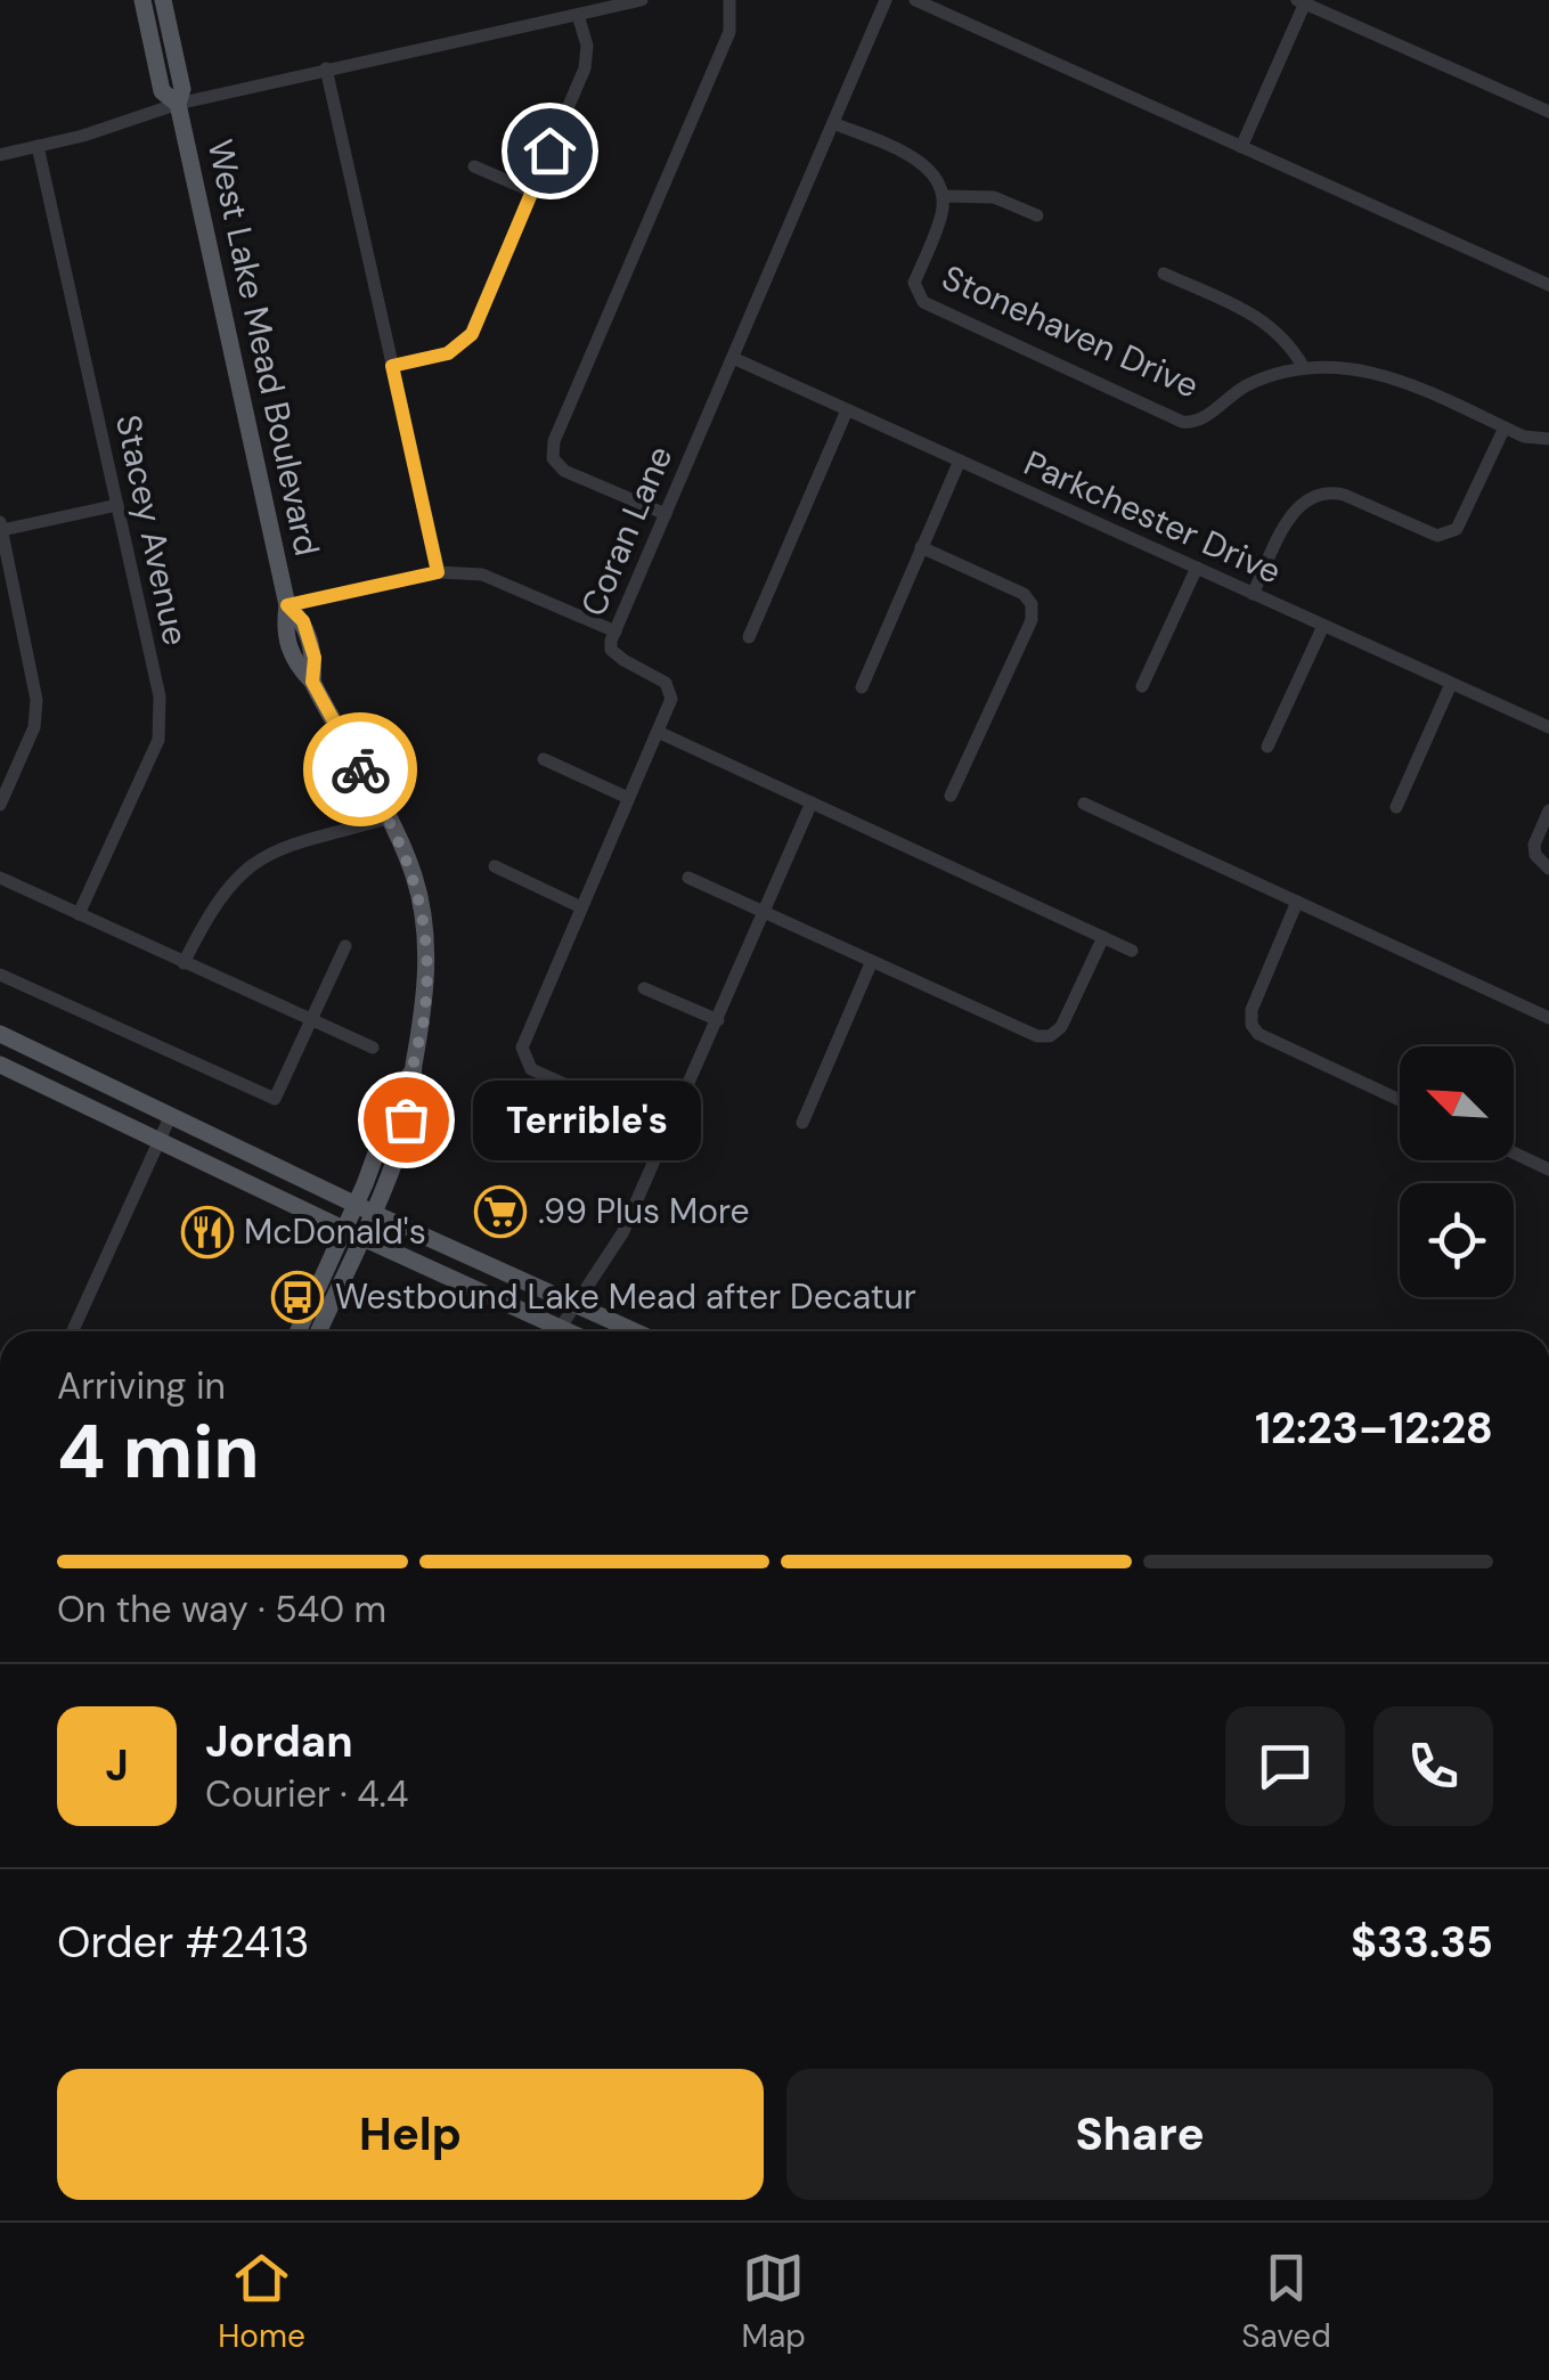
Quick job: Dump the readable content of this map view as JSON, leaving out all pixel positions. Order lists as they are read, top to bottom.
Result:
{
  "streets": {
    "main road": ["West Lake Mead Boulevard"],
    "street": [
      "Stonehaven Drive",
      "Parkchester Drive",
      "Stacey Avenue",
      "Coran Lane"
    ]
  },
  "crossings": [
    ["Parkchester Drive", "Coran Lane"]
  ],
  "places": {
    "other": ["Terrible's"],
    "supermarket": [".99 Plus More"],
    "restaurant": ["McDonald's"],
    "bus stop": ["Westbound Lake Mead after Decatur"]
  },
  "north": "top left",
  "page": {
    "bubble": "Terrible's",
    "heading": ["4 min", "Arriving in", "12:23–12:28"],
    "panel": [
      "Jordan",
      "Courier · 4.4",
      "Order #2413",
      "$33.35"
    ],
    "bar": "On the way · 540 m",
    "round": "J",
    "buttons": ["Help", "Share"],
    "tabs": ["Home", "Map", "Saved"]
  }
}
